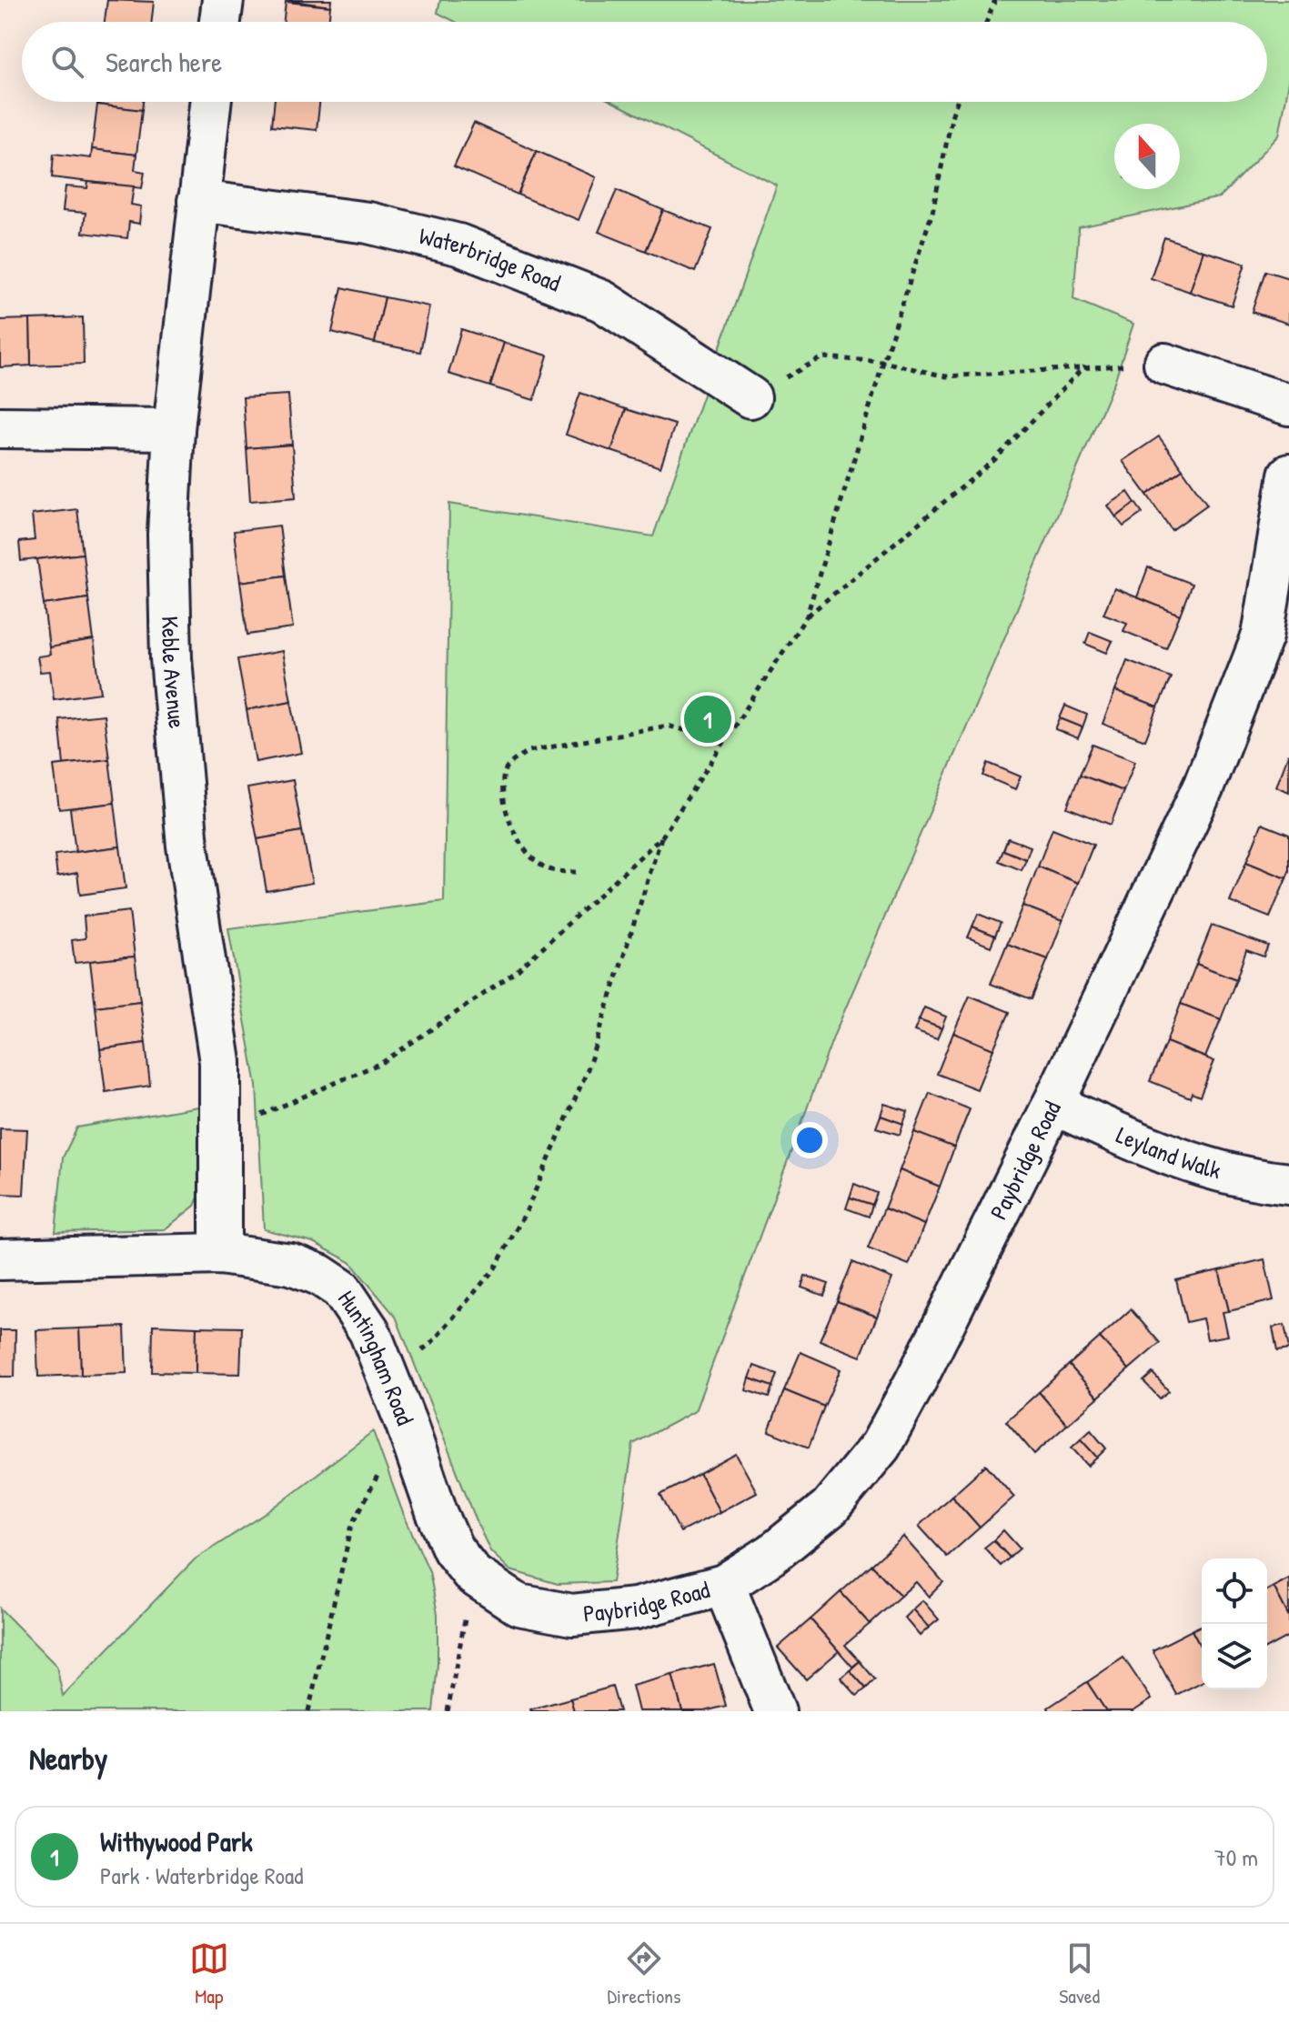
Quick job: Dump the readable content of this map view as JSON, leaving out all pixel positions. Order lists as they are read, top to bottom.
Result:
{
  "streets": {
    "street": [
      "Waterbridge Road",
      "Keble Avenue",
      "Leyland Walk",
      "Paybridge Road",
      "Huntingham Road"
    ]
  },
  "crossings": [
    ["Waterbridge Road", "Keble Avenue"],
    ["Keble Avenue", "Huntingham Road"],
    ["Leyland Walk", "Paybridge Road"],
    ["Paybridge Road", "Huntingham Road"]
  ],
  "north": "top",
  "page": {
    "search": "Search here",
    "pins": "1",
    "heading": "Nearby",
    "list": [
      {
        "mark": "1",
        "name": "Withywood Park",
        "note": "Park · Waterbridge Road",
        "value": "70 m"
      }
    ],
    "nav": ["Map", "Directions", "Saved"]
  }
}
